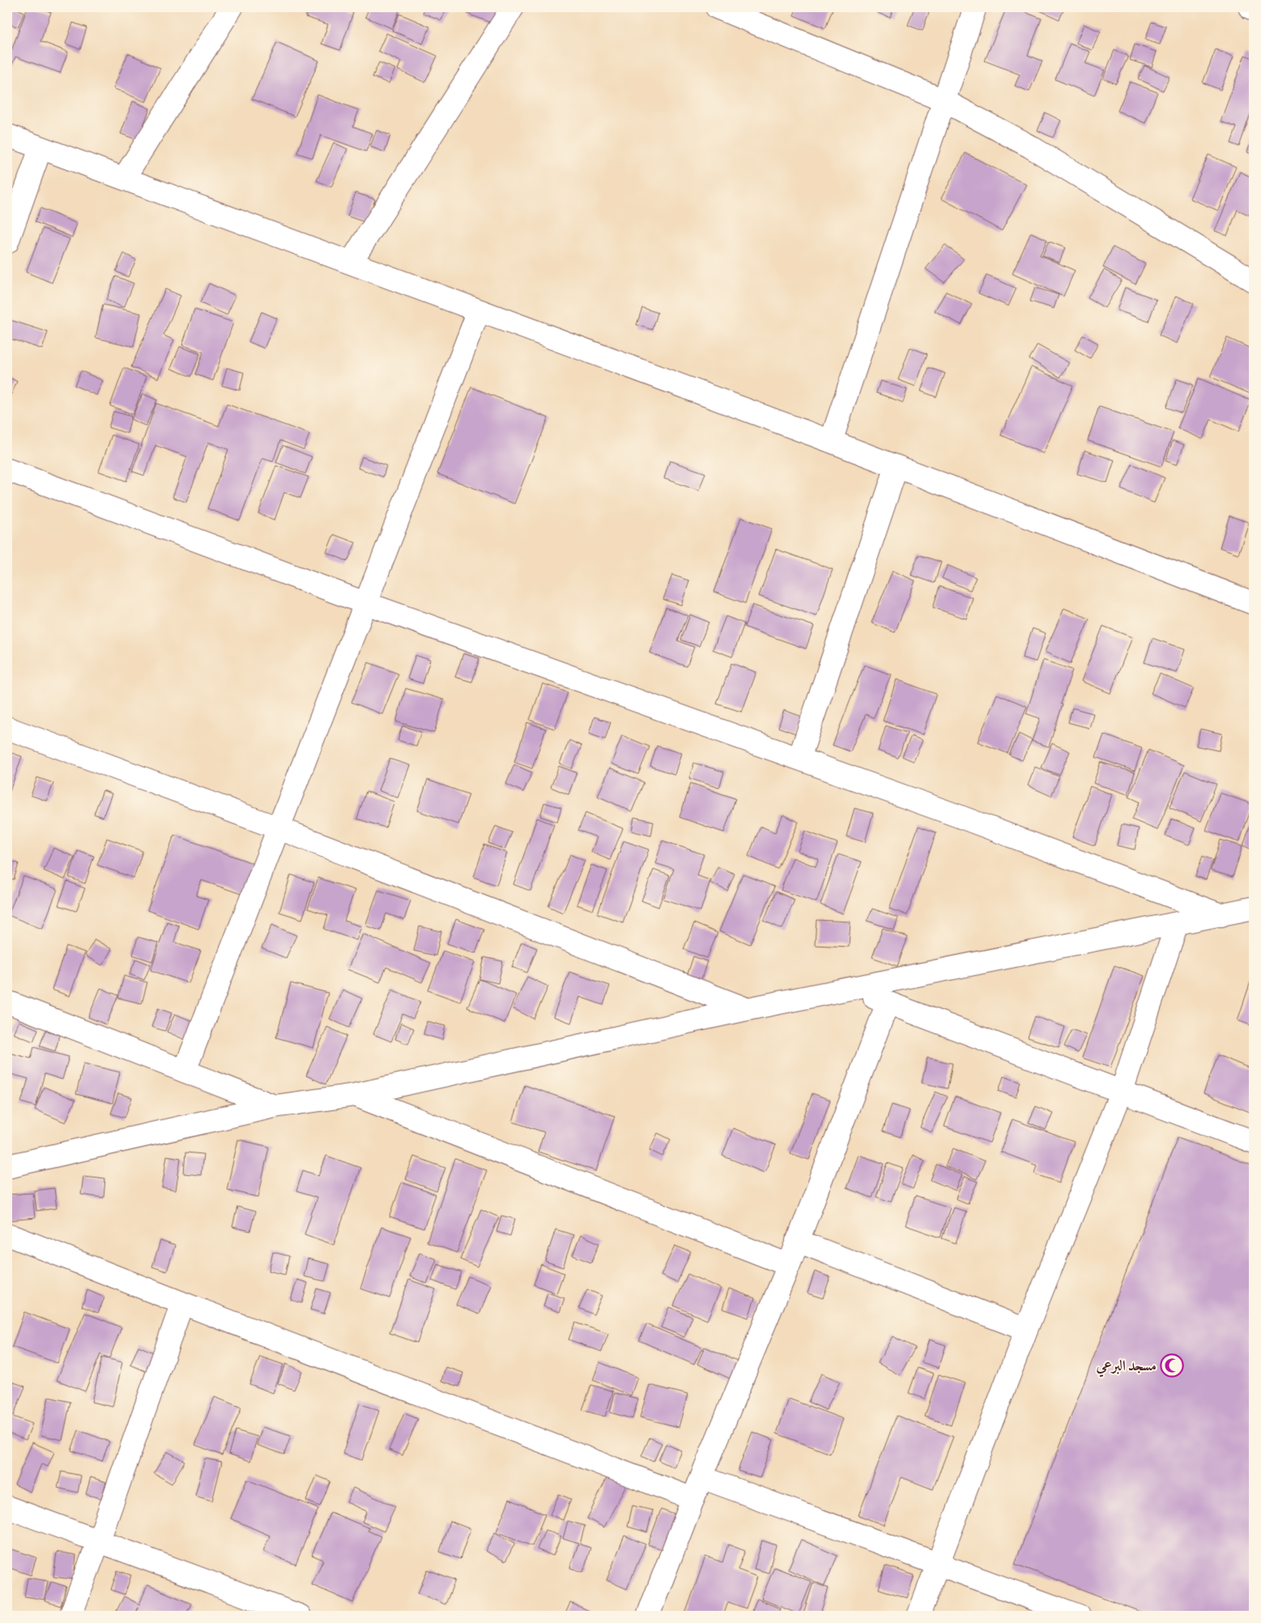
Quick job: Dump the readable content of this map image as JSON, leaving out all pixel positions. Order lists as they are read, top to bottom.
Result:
{
  "places": {
    "mosque": ["مسجد البرعي"]
  }
}
